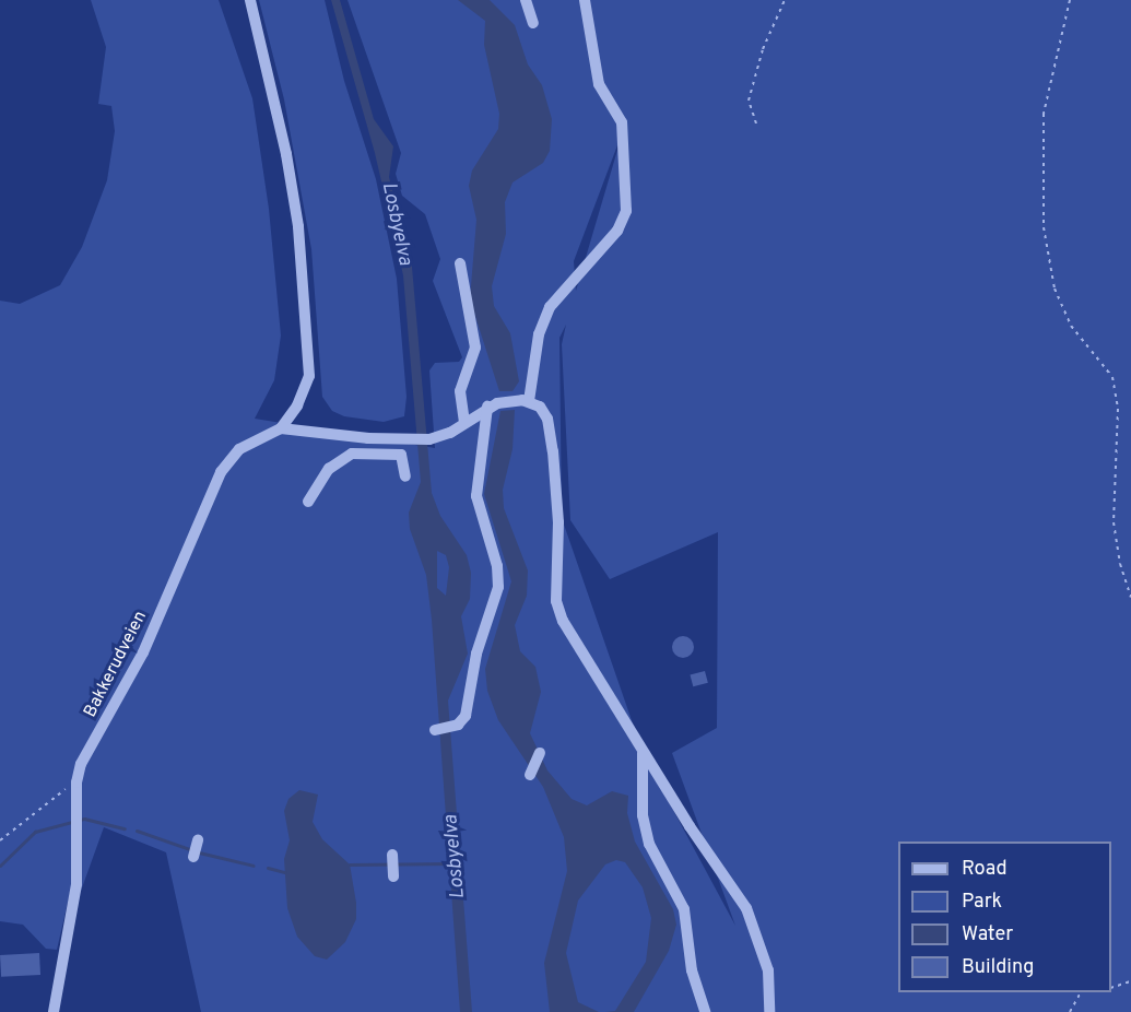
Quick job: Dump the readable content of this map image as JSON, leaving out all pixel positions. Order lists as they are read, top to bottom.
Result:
{
  "streets": {
    "street": ["Bakkerudveien"]
  },
  "water": ["Losbyelva"],
  "legend": [
    "Road",
    "Park",
    "Water",
    "Building"
  ]
}
